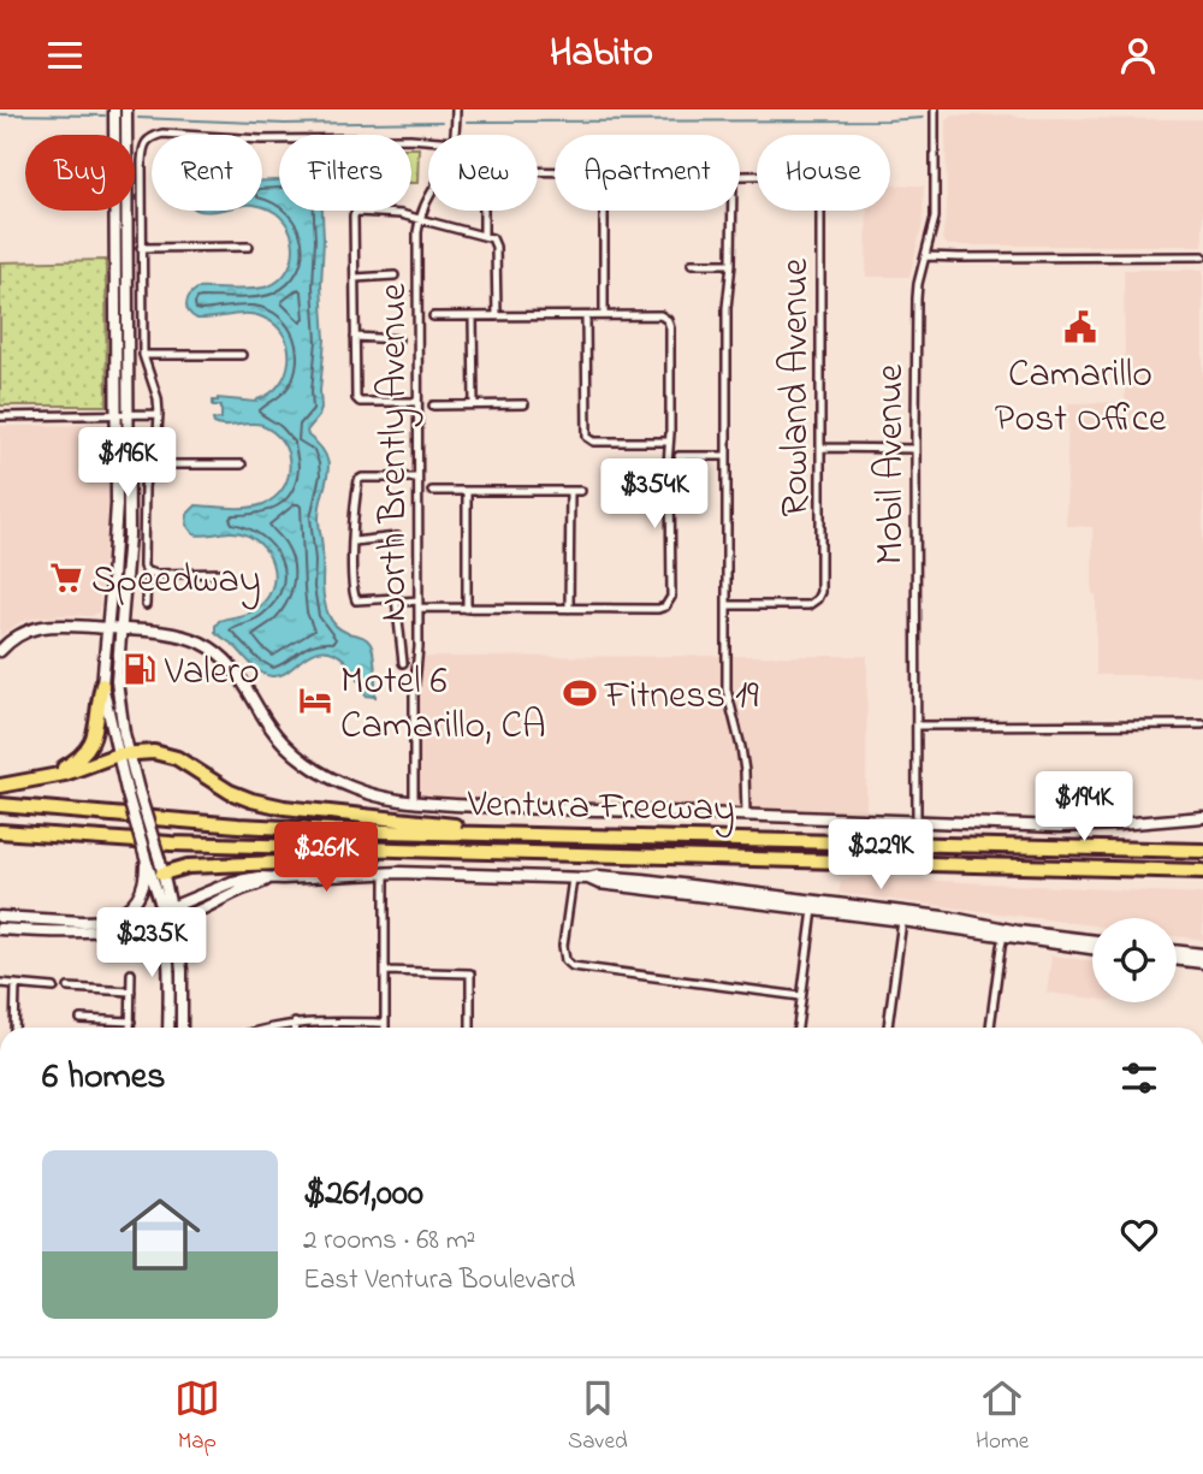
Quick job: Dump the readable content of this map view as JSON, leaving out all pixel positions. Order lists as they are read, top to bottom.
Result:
{
  "streets": {
    "highway": ["Ventura Freeway"],
    "street": ["Rowland Avenue", "North Brently Avenue", "Mobil Avenue"]
  },
  "places": {
    "public building": ["Camarillo Post Office"],
    "supermarket": ["Speedway"],
    "fuel station": ["Valero"],
    "sports": ["Fitness 19"],
    "hotel": ["Motel 6 Camarillo, CA"]
  },
  "page": {
    "header": "Habito",
    "chip": [
      "Buy",
      "Rent",
      "Filters",
      "New",
      "Apartment",
      "House"
    ],
    "price": [
      "$196K",
      "$354K",
      "$194K",
      "$229K",
      "$261K",
      "$235K"
    ],
    "heading": "6 homes",
    "list": [
      {
        "name": "$261,000",
        "note": "2 rooms · 68 m² · East Ventura Boulevard"
      }
    ],
    "tabs": ["Map", "Saved", "Home"]
  }
}
